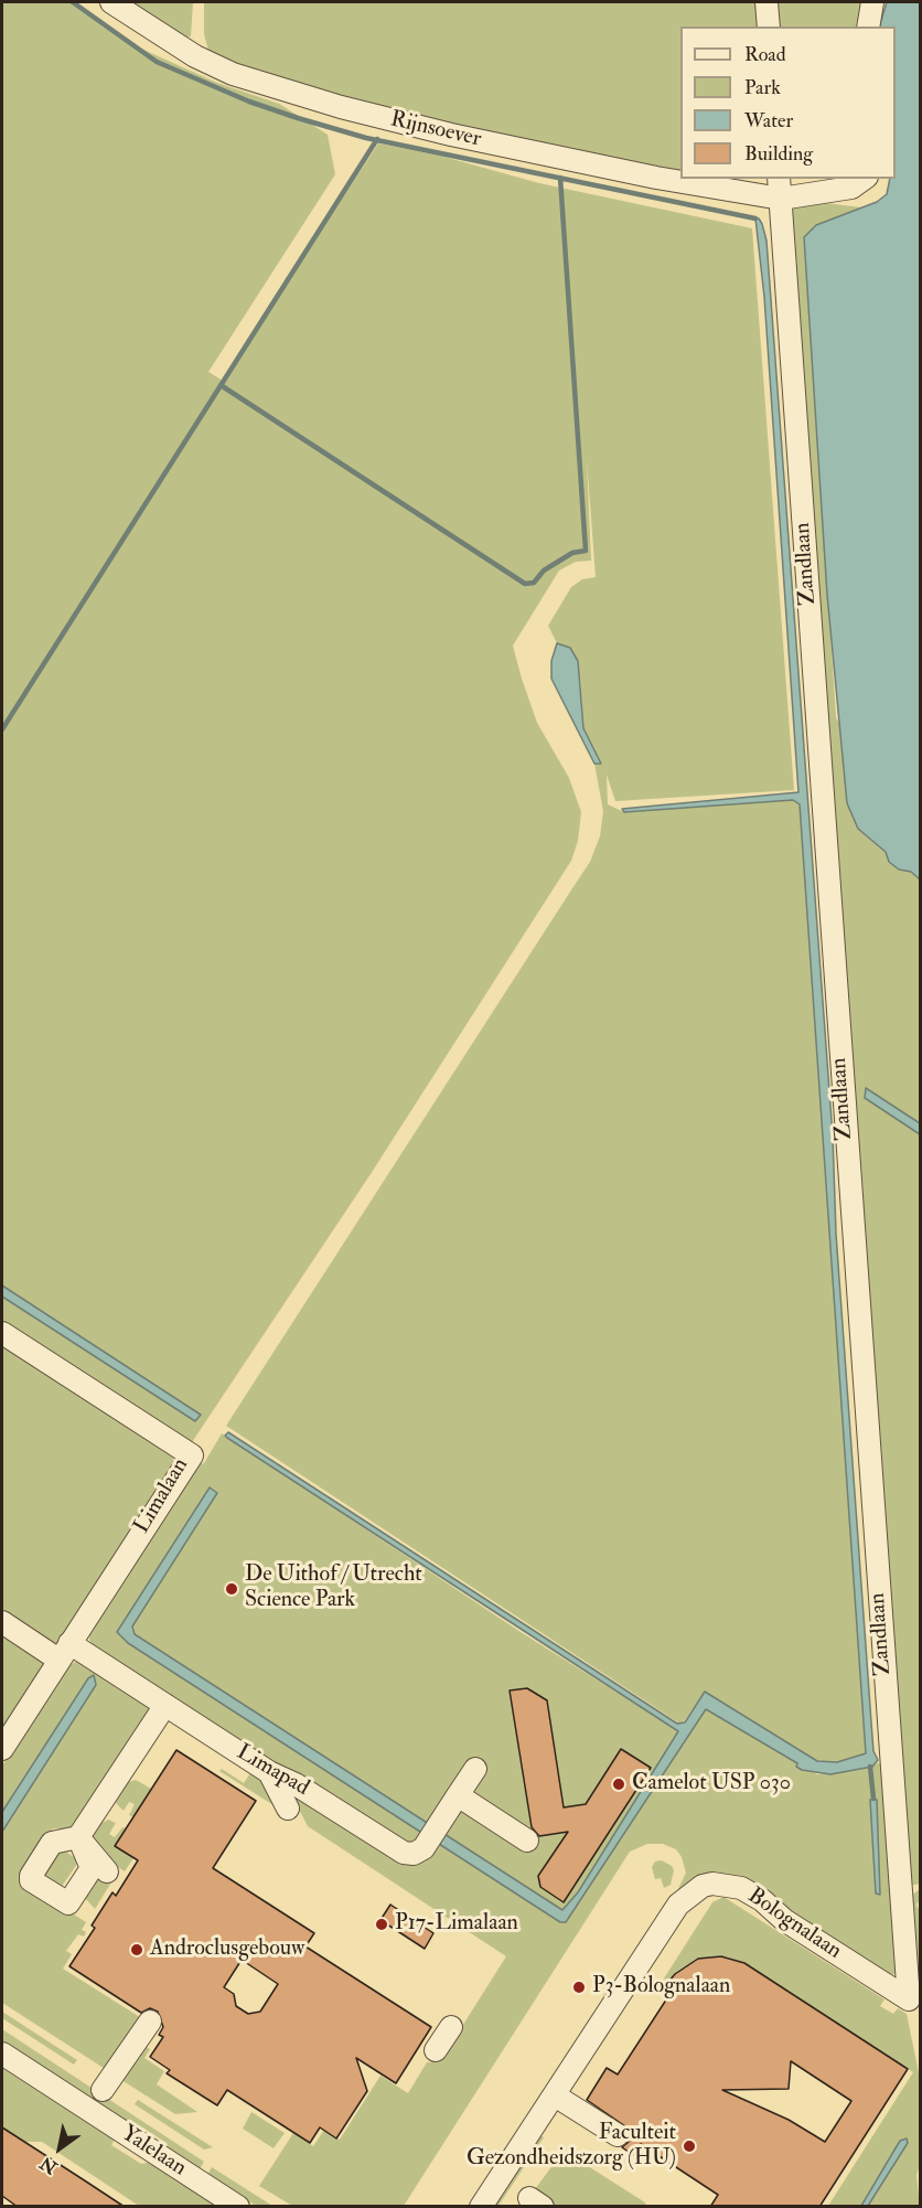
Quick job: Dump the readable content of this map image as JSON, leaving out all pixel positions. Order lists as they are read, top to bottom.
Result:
{
  "streets": {
    "street": [
      "Rijnsoever",
      "Zandlaan",
      "Limalaan",
      "Limapad",
      "Bolognalaan",
      "Yalelaan"
    ]
  },
  "crossings": [
    ["Rijnsoever", "Zandlaan"],
    ["Zandlaan", "Bolognalaan"],
    ["Limalaan", "Limapad"]
  ],
  "places": [
    "De Uithof / Utrecht Science Park",
    "Camelot USP 030",
    "P17-Limalaan",
    "Androclusgebouw",
    "P3-Bolognalaan",
    "Faculteit Gezondheidszorg (HU)"
  ],
  "legend": [
    "Road",
    "Park",
    "Water",
    "Building"
  ],
  "north": "bottom left"
}
